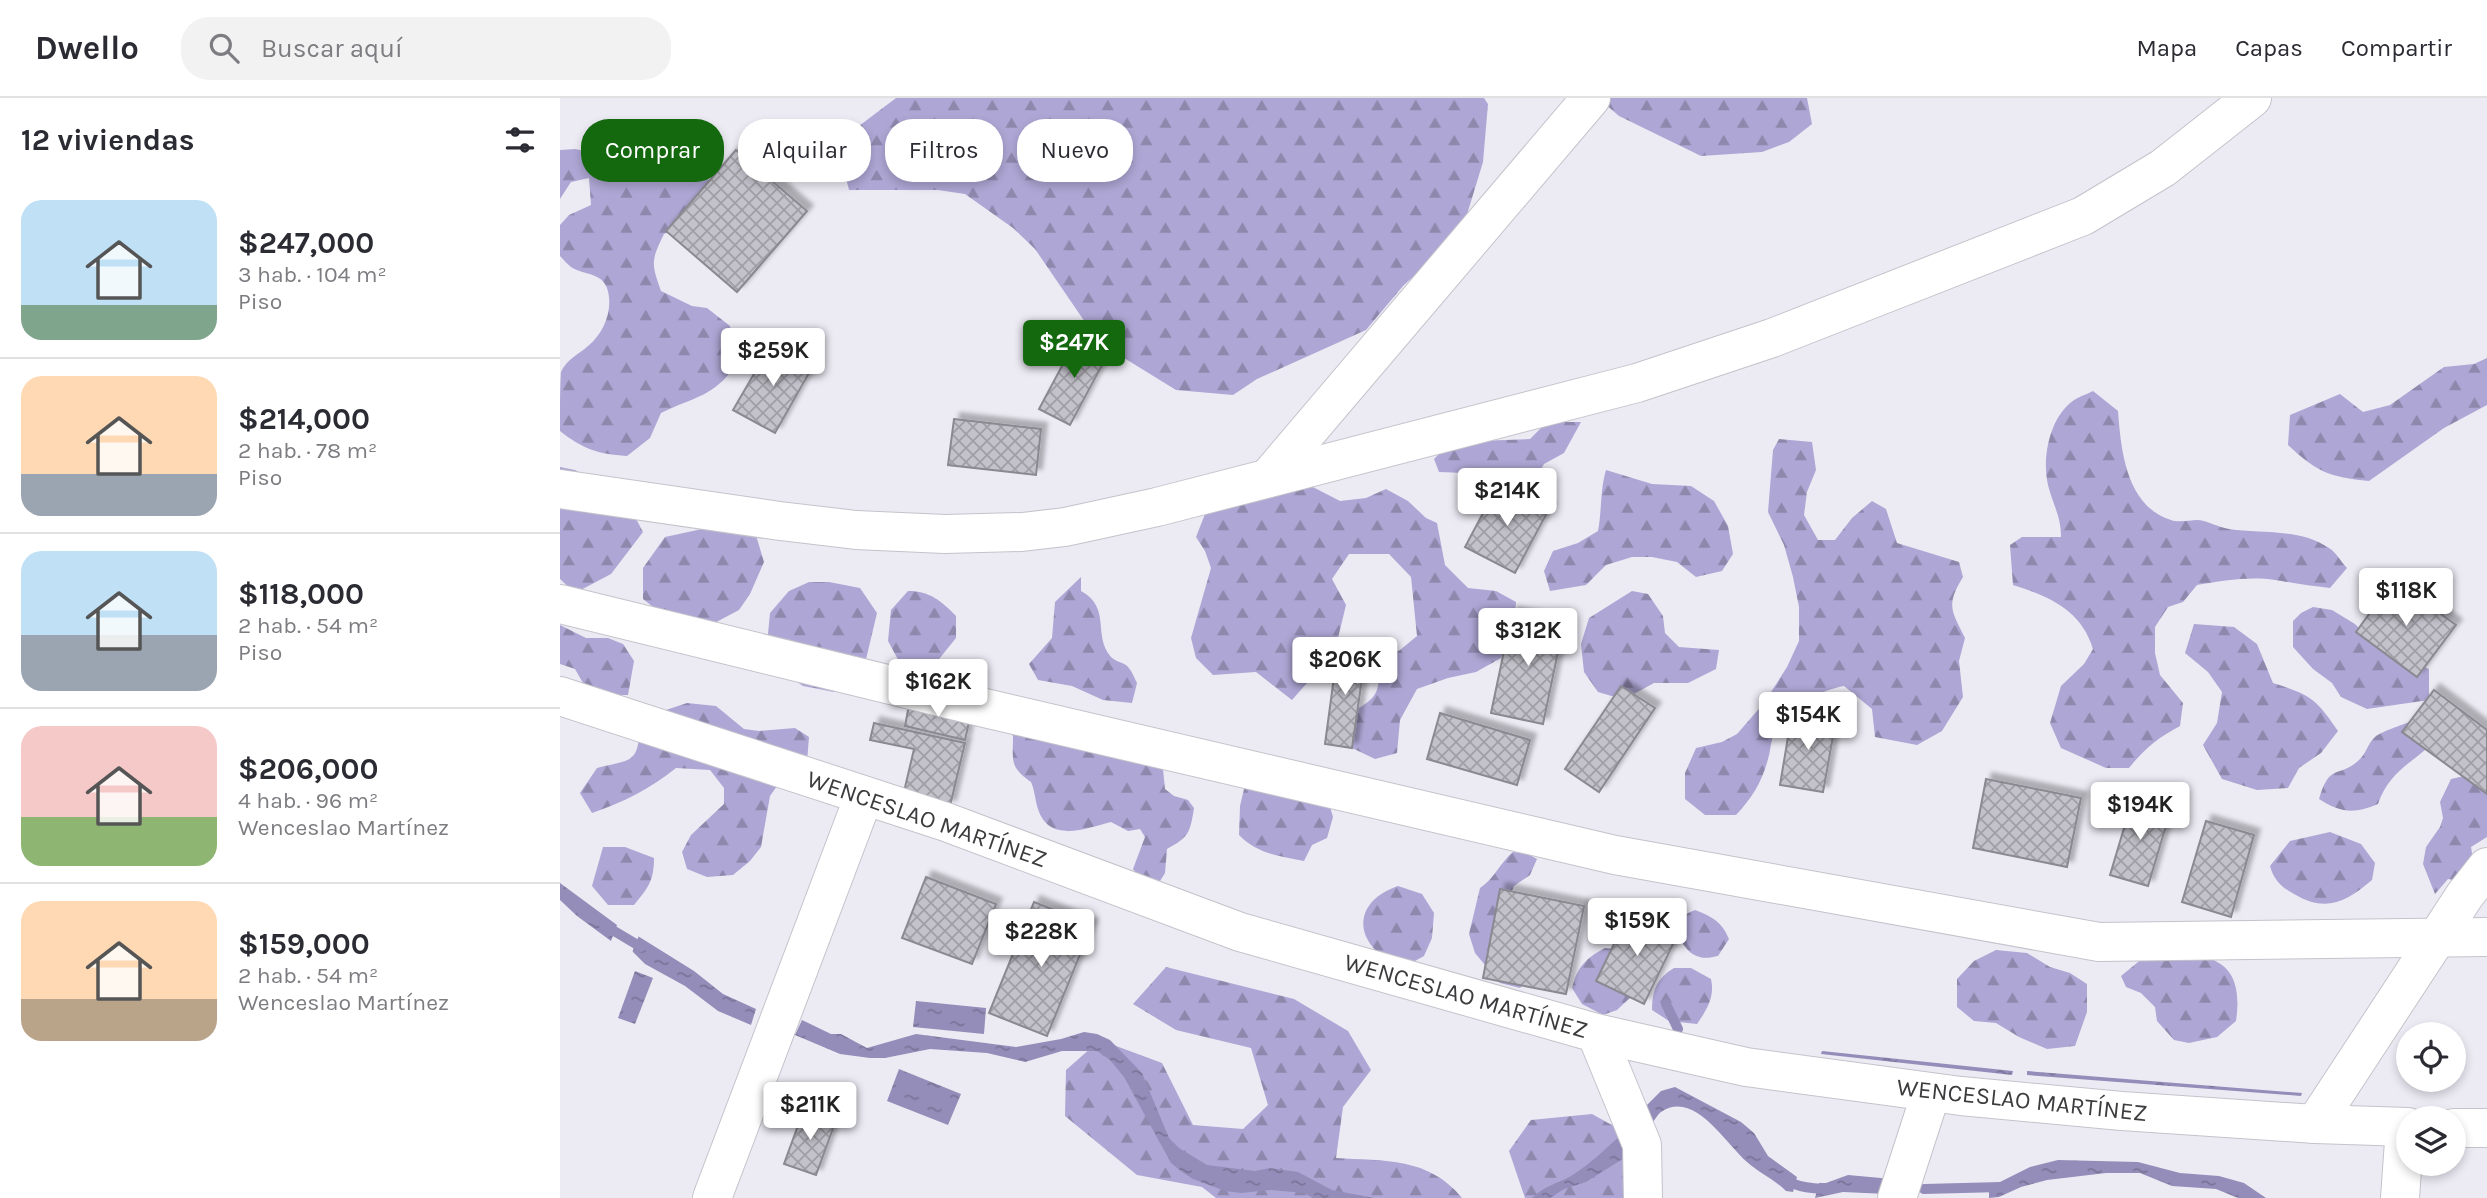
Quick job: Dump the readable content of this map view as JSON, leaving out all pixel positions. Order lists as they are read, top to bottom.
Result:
{
  "streets": {
    "street": ["WENCESLAO MARTÍNEZ"]
  },
  "page": {
    "header": "Dwello",
    "search": "Buscar aquí",
    "nav": ["Mapa", "Capas", "Compartir"],
    "heading": "12 viviendas",
    "chip": [
      "Comprar",
      "Alquilar",
      "Filtros",
      "Nuevo"
    ],
    "list": [
      {
        "name": "$247,000",
        "note": "3 hab. · 104 m² · Piso"
      },
      {
        "name": "$214,000",
        "note": "2 hab. · 78 m² · Piso"
      },
      {
        "name": "$118,000",
        "note": "2 hab. · 54 m² · Piso"
      },
      {
        "name": "$206,000",
        "note": "4 hab. · 96 m² · Wenceslao Martínez"
      },
      {
        "name": "$159,000",
        "note": "2 hab. · 54 m² · Wenceslao Martínez"
      }
    ],
    "price": [
      "$247K",
      "$259K",
      "$214K",
      "$118K",
      "$312K",
      "$206K",
      "$162K",
      "$154K",
      "$194K",
      "$159K",
      "$228K",
      "$211K"
    ]
  }
}
